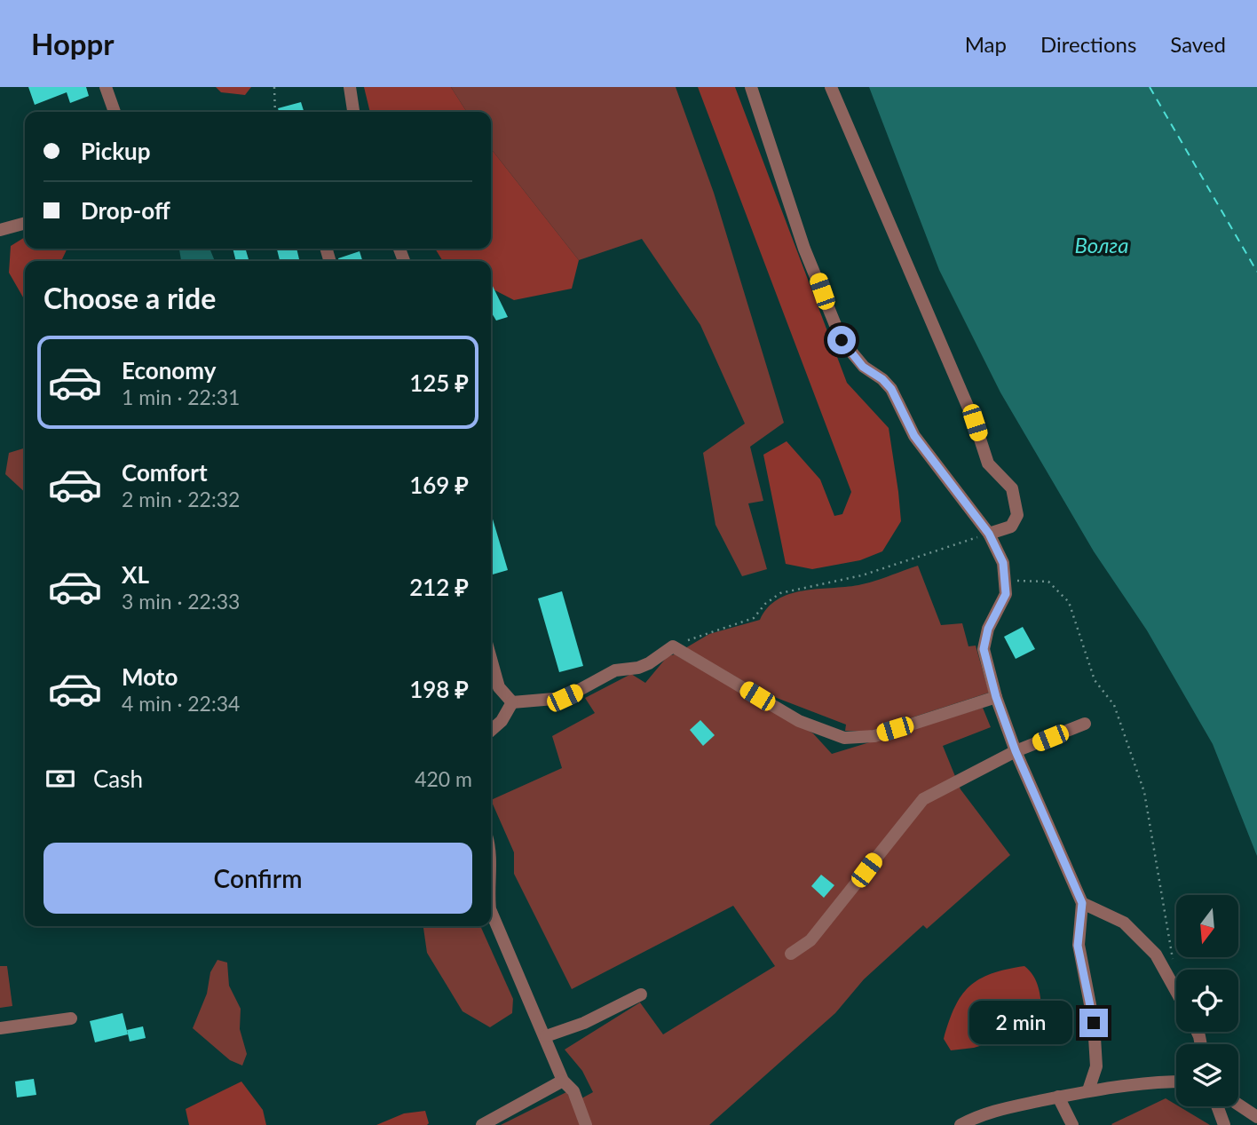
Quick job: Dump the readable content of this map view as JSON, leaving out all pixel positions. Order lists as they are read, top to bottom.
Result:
{
  "water": ["Волга"],
  "north": "bottom",
  "page": {
    "header": "Hoppr",
    "nav": ["Map", "Directions", "Saved"],
    "banner": ["Pickup", "Drop-off"],
    "heading": "Choose a ride",
    "list": [
      {
        "name": "Economy",
        "note": "1 min · 22:31",
        "value": "125 ₽"
      },
      {
        "name": "Comfort",
        "note": "2 min · 22:32",
        "value": "169 ₽"
      },
      {
        "name": "XL",
        "note": "3 min · 22:33",
        "value": "212 ₽"
      },
      {
        "name": "Moto",
        "note": "4 min · 22:34",
        "value": "198 ₽"
      }
    ],
    "pay": ["Cash", "420 m"],
    "buttons": "Confirm",
    "bubble": "2 min"
  }
}
